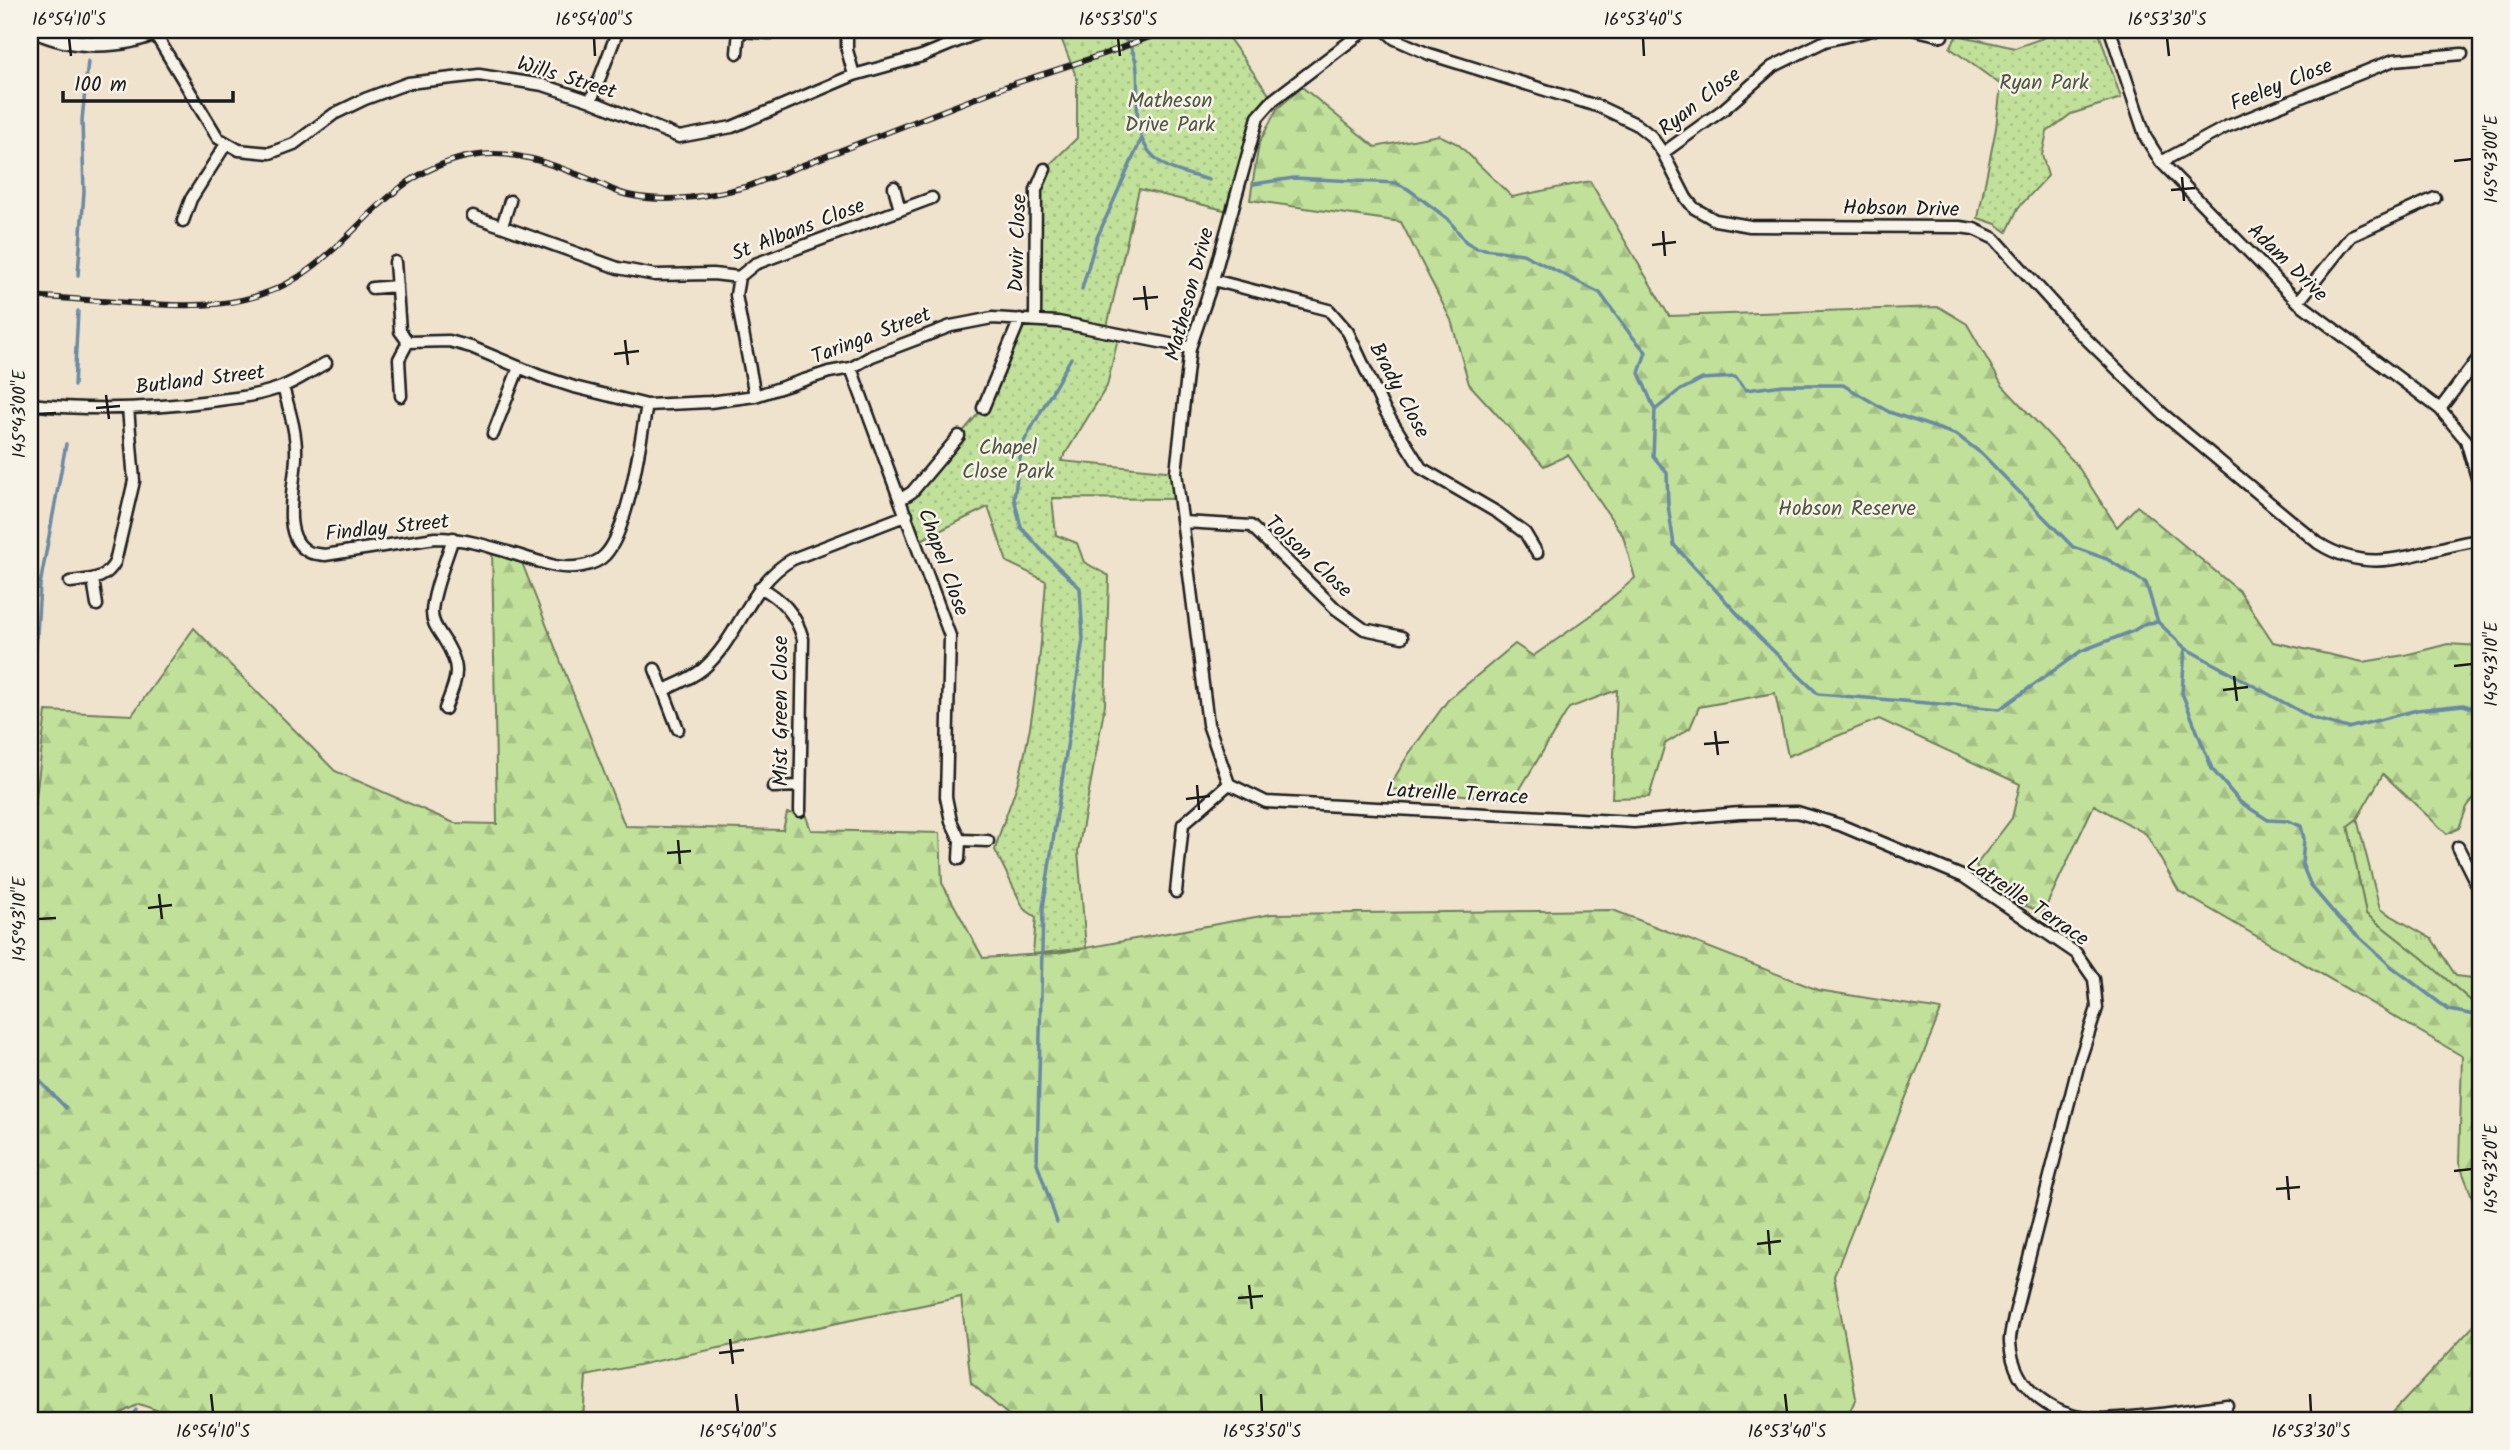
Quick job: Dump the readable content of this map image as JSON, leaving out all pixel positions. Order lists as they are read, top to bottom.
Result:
{
  "streets": {
    "street": [
      "Wills Street",
      "Feeley Close",
      "Ryan Close",
      "Hobson Drive",
      "St Albans Close",
      "Duvir Close",
      "Adam Drive",
      "Matheson Drive",
      "Taringa Street",
      "Butland Street",
      "Brady Close",
      "Findlay Street",
      "Tolson Close",
      "Chapel Close",
      "Mist Green Close",
      "Latreille Terrace"
    ]
  },
  "crossings": [
    ["Feeley Close", "Adam Drive"],
    ["Ryan Close", "Hobson Drive"],
    ["Duvir Close", "Taringa Street"],
    ["Matheson Drive", "Taringa Street"],
    ["Matheson Drive", "Brady Close"],
    ["Matheson Drive", "Tolson Close"],
    ["Matheson Drive", "Latreille Terrace"],
    ["Taringa Street", "Findlay Street"],
    ["Taringa Street", "Chapel Close"],
    ["Butland Street", "Findlay Street"]
  ],
  "parks": [
    "Ryan Park",
    "Matheson Drive Park",
    "Chapel Close Park",
    "Hobson Reserve"
  ],
  "scale_bar": "100 m",
  "coordinates": [
    "16°54'10\"S",
    "16°54'00\"S",
    "16°53'50\"S",
    "16°53'40\"S",
    "16°53'30\"S",
    "145°43'00\"E",
    "145°43'10\"E",
    "145°43'20\"E"
  ]
}
